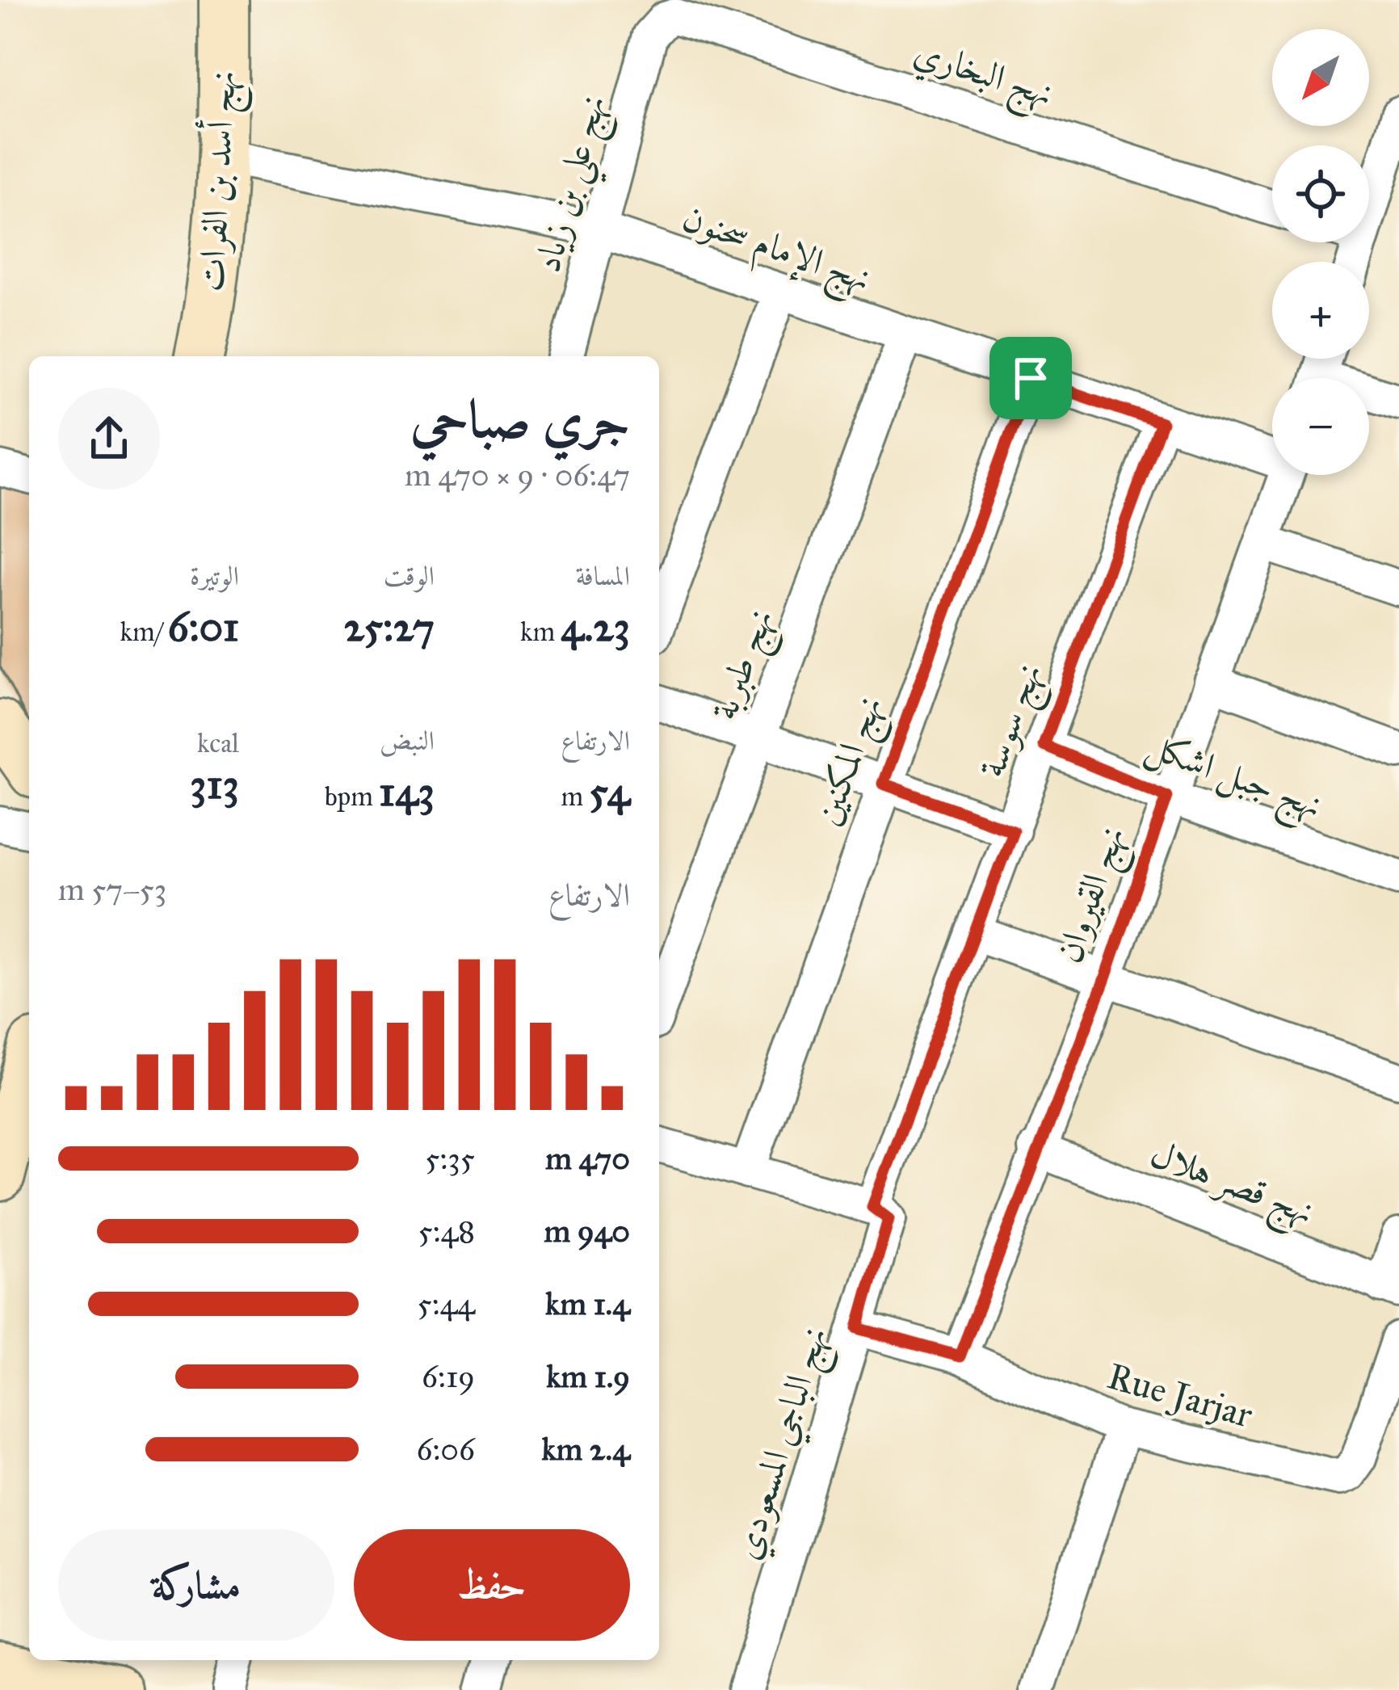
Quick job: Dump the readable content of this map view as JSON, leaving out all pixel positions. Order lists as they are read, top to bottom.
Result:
{
  "streets": {
    "street": [
      "نهج البخاري",
      "نهج أسد بن الفرات",
      "نهج علي بن زياد",
      "نهج الإمام سحنون",
      "نهج طبربة",
      "نهج سوسة",
      "نهج المكنين",
      "نهج جبل اشكل",
      "نهج القيروان",
      "نهج قصر هلال",
      "Rue Jarjar",
      "نهج الباجي المسعودي"
    ]
  },
  "crossings": [
    ["نهج البخاري", "نهج علي بن زياد"],
    ["نهج أسد بن الفرات", "نهج الإمام سحنون"],
    ["نهج علي بن زياد", "نهج الإمام سحنون"],
    ["نهج الإمام سحنون", "نهج طبربة"],
    ["نهج الإمام سحنون", "نهج سوسة"],
    ["نهج الإمام سحنون", "نهج المكنين"],
    ["نهج سوسة", "نهج جبل اشكل"],
    ["نهج سوسة", "نهج الباجي المسعودي"],
    ["نهج جبل اشكل", "نهج القيروان"],
    ["نهج القيروان", "نهج قصر هلال"],
    ["نهج القيروان", "Rue Jarjar"],
    ["Rue Jarjar", "نهج الباجي المسعودي"]
  ],
  "north": "bottom left",
  "page": {
    "map_buttons": ["+", "−"],
    "heading": ["جري صباحي", "06:47 · 9 × 470 m"],
    "stats": [
      ["المسافة", "4.23 km"],
      ["الوقت", "25:27"],
      ["الوتيرة", "6:01 /km"],
      ["الارتفاع", "54 m"],
      ["النبض", "143 bpm"],
      ["kcal", "313"]
    ],
    "chart": ["الارتفاع", "53–57 m"],
    "list": [
      {
        "name": "470 m",
        "note": "5:35"
      },
      {
        "name": "940 m",
        "note": "5:48"
      },
      {
        "name": "1.4 km",
        "note": "5:44"
      },
      {
        "name": "1.9 km",
        "note": "6:19"
      },
      {
        "name": "2.4 km",
        "note": "6:06"
      }
    ],
    "buttons": ["حفظ", "مشاركة"]
  }
}
